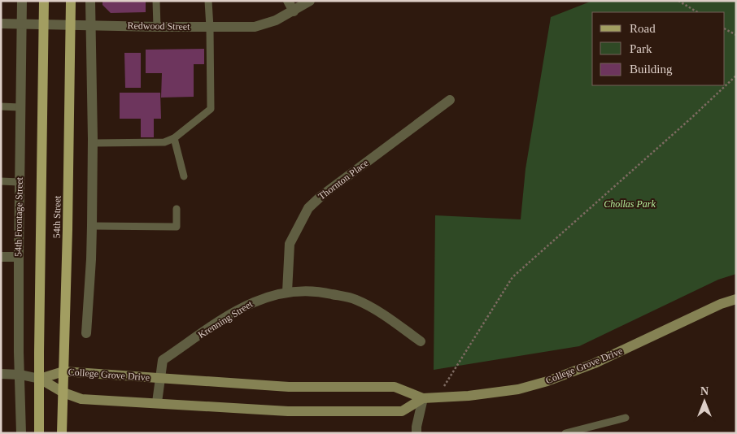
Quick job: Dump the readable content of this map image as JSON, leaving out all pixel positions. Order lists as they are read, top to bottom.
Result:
{
  "streets": {
    "main road": ["54th Street", "College Grove Drive"],
    "street": [
      "Redwood Street",
      "Thornton Place",
      "54th Frontage Street",
      "Krenning Street"
    ]
  },
  "crossings": [
    ["Redwood Street", "54th Frontage Street"],
    ["Redwood Street", "54th Street"],
    ["Thornton Place", "Krenning Street"],
    ["54th Street", "College Grove Drive"],
    ["Krenning Street", "College Grove Drive"]
  ],
  "parks": ["Chollas Park"],
  "legend": ["Road", "Park", "Building"],
  "north": "top"
}
